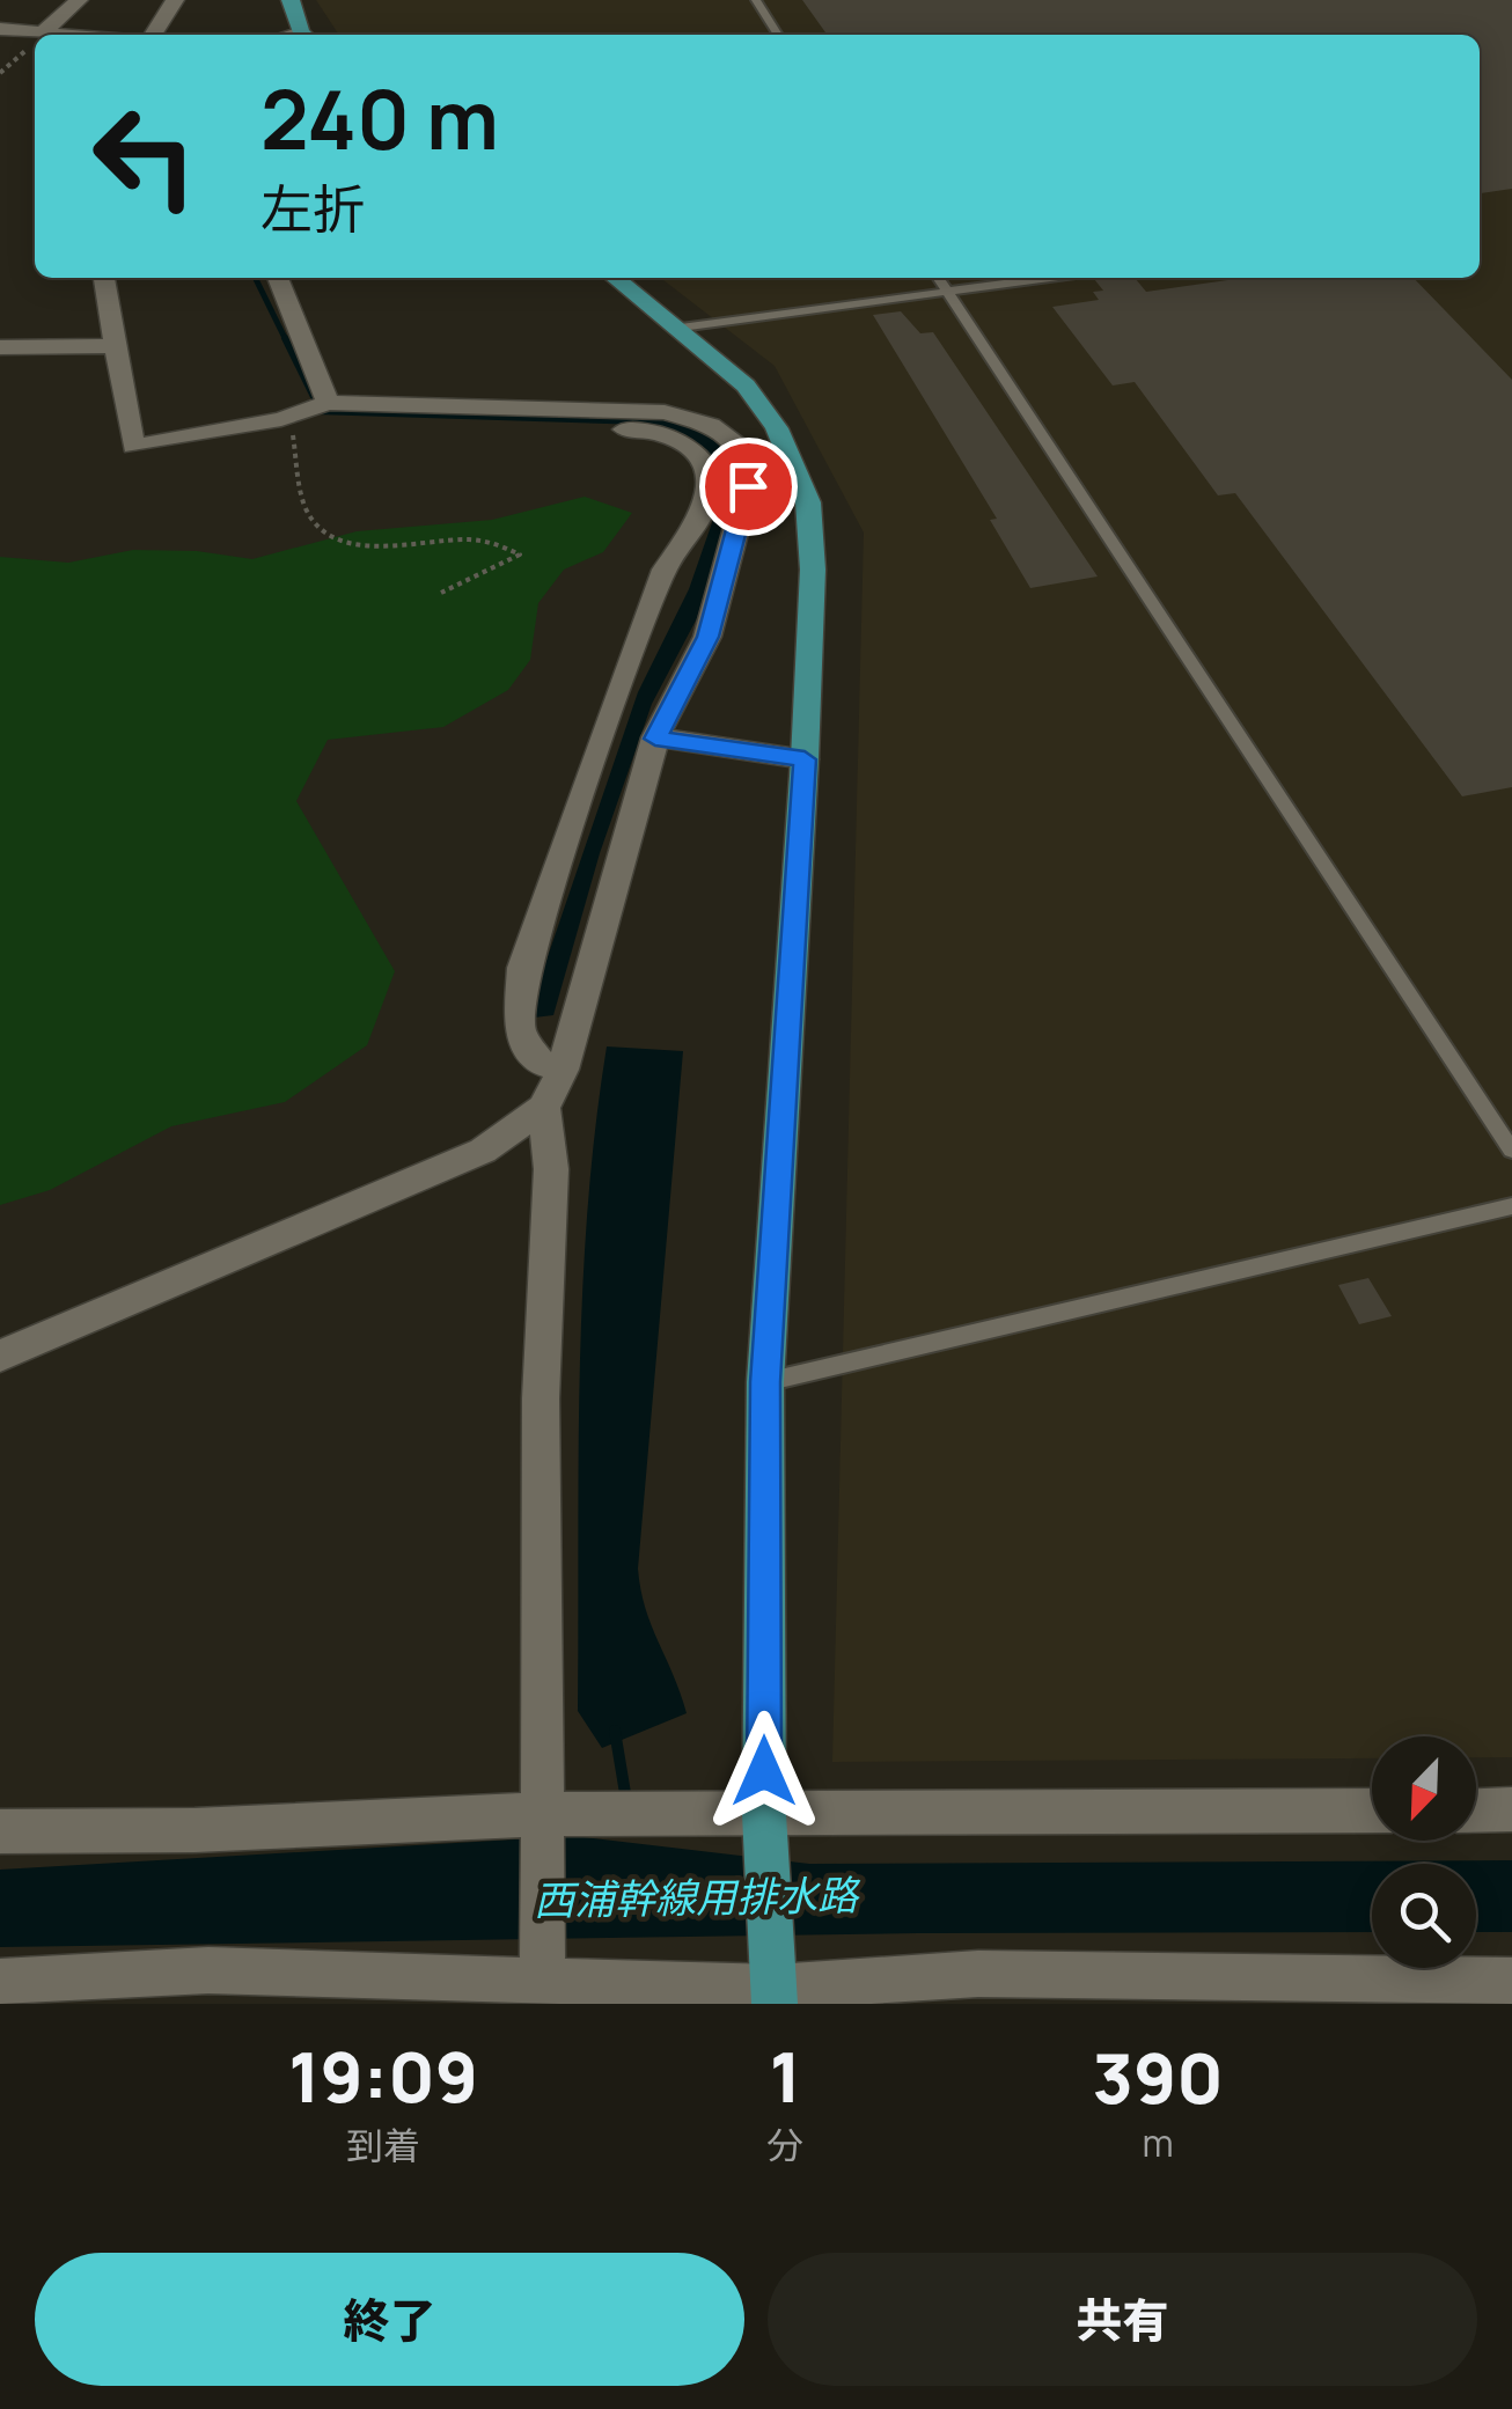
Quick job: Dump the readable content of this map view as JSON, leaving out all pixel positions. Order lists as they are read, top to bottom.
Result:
{
  "water": ["西浦幹線用排水路"],
  "north": "bottom left",
  "page": {
    "turn": ["240 m", "左折"],
    "eta": [
      "19:09",
      "到着",
      "1",
      "分",
      "390",
      "m"
    ],
    "buttons": ["終了", "共有"]
  }
}
